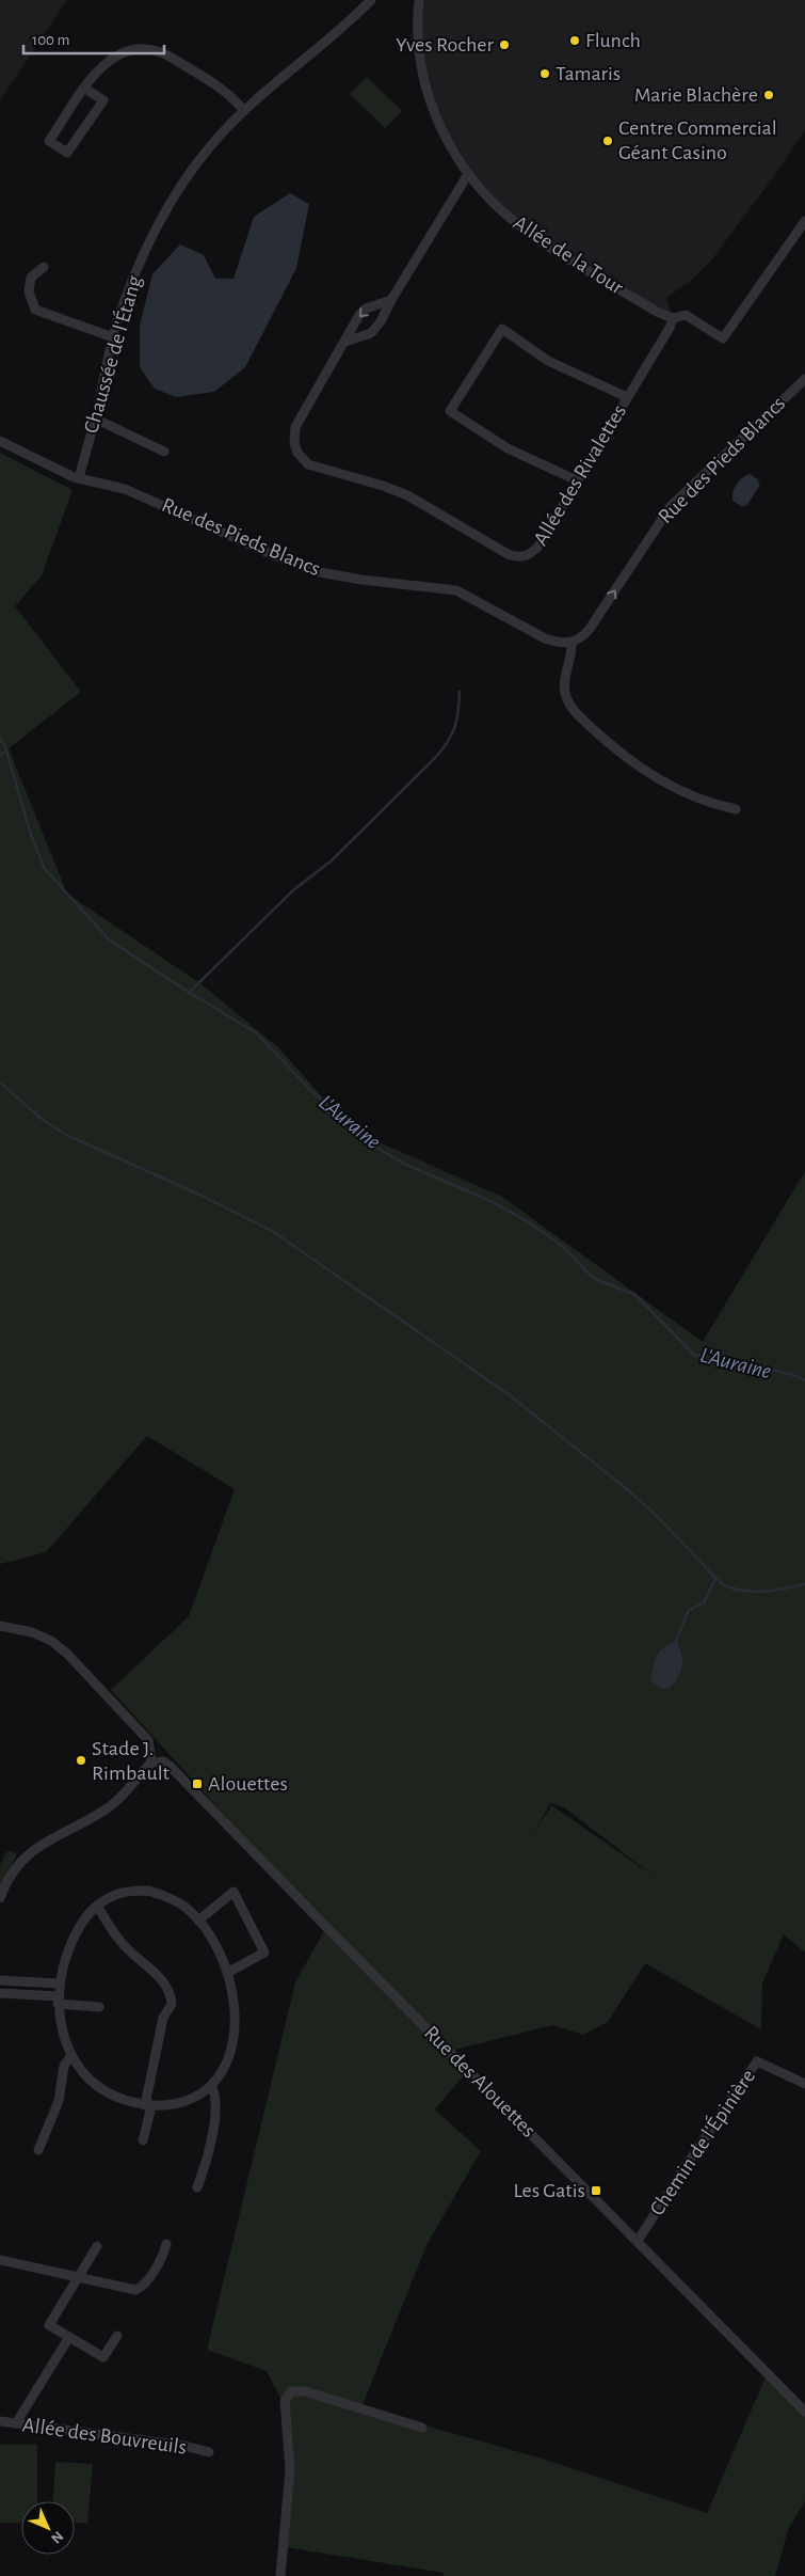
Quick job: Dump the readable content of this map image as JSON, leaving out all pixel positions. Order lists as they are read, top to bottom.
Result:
{
  "streets": {
    "street": [
      "Allée de la Tour",
      "Chaussée de l'Étang",
      "Rue des Pieds Blancs",
      "Allée des Rivalettes",
      "Rue des Alouettes",
      "Chemin de l'Épinière",
      "Allée des Bouvreuils"
    ]
  },
  "crossings": [
    ["Allée de la Tour", "Allée des Rivalettes"],
    ["Chaussée de l'Étang", "Rue des Pieds Blancs"],
    ["Rue des Alouettes", "Chemin de l'Épinière"]
  ],
  "one_way": ["Rue des Pieds Blancs"],
  "water": ["L'Auraine"],
  "places": {
    "other": [
      "Flunch",
      "Yves Rocher",
      "Tamaris",
      "Marie Blachère",
      "Centre Commercial Géant Casino",
      "Stade J. Rimbault"
    ],
    "transit": ["Alouettes", "Les Gatis"]
  },
  "scale_bar": "100 m",
  "north": "bottom right"
}
